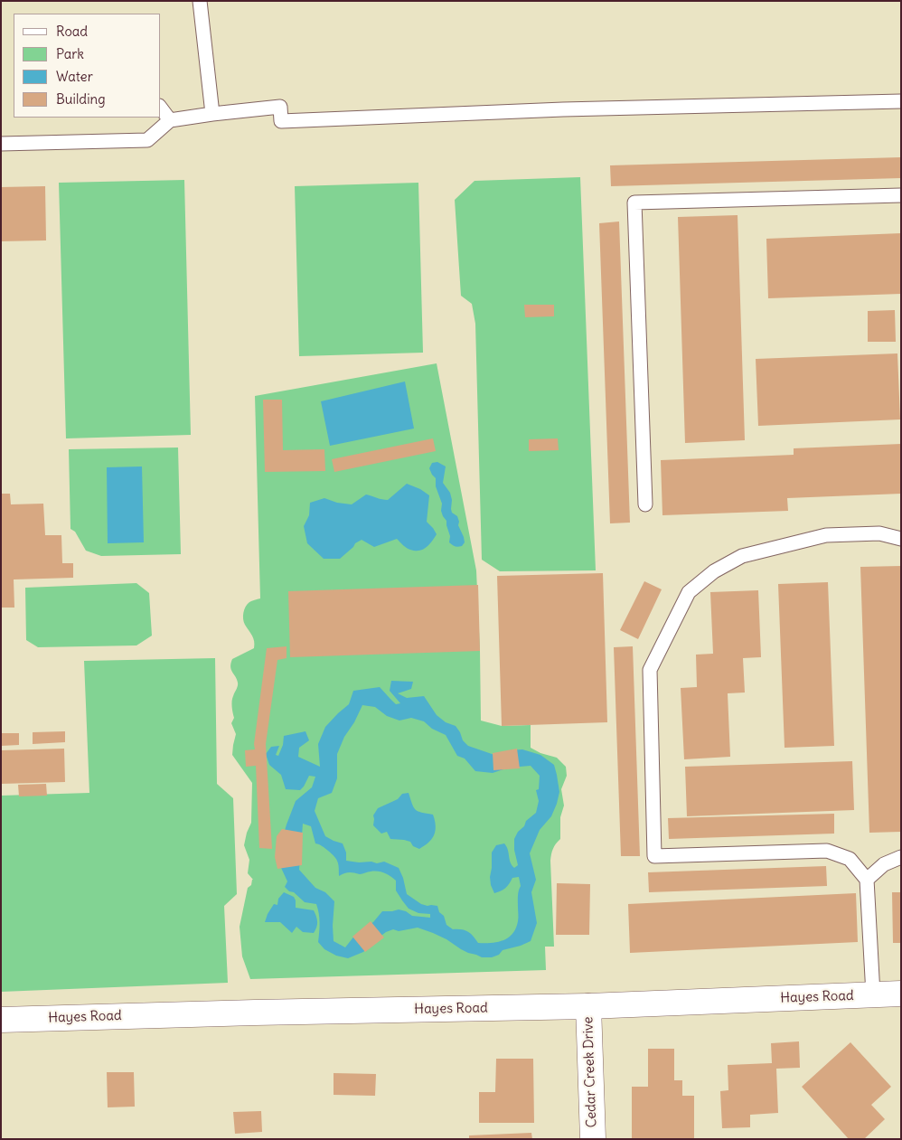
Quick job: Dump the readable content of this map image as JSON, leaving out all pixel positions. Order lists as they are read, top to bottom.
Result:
{
  "streets": {
    "street": ["Hayes Road", "Cedar Creek Drive"]
  },
  "crossings": [
    ["Hayes Road", "Cedar Creek Drive"]
  ],
  "legend": [
    "Road",
    "Park",
    "Water",
    "Building"
  ]
}
